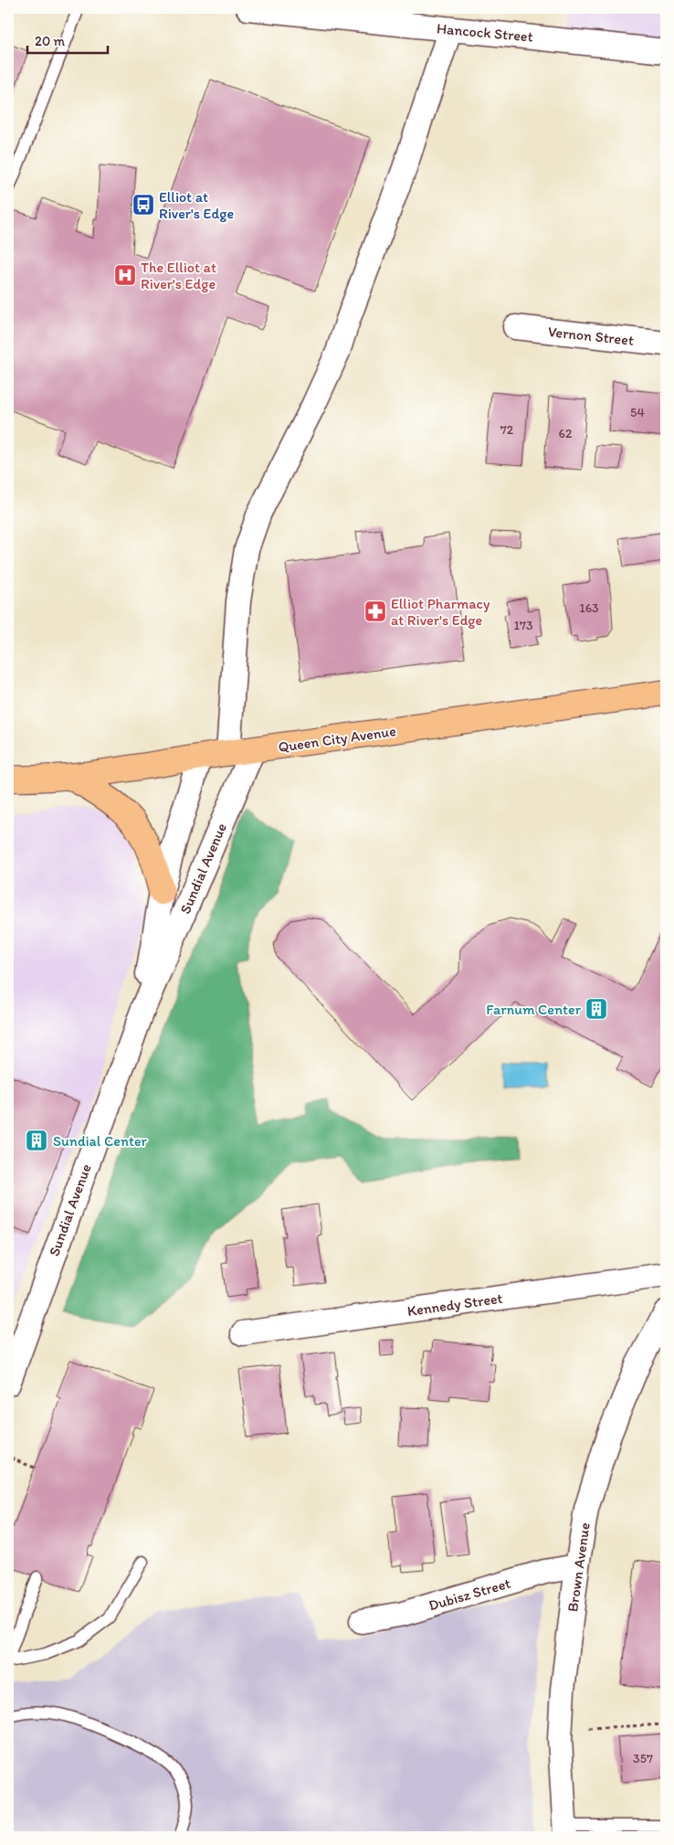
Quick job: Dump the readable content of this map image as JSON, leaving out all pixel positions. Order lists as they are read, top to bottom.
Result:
{
  "streets": {
    "main road": ["Queen City Avenue"],
    "street": [
      "Hancock Street",
      "Vernon Street",
      "Sundial Avenue",
      "Kennedy Street",
      "Brown Avenue",
      "Dubisz Street"
    ]
  },
  "crossings": [
    ["Queen City Avenue", "Sundial Avenue"],
    ["Brown Avenue", "Dubisz Street"]
  ],
  "places": {
    "bus stop": ["Elliot at River's Edge"],
    "hospital": ["The Elliot at River's Edge"],
    "pharmacy": ["Elliot Pharmacy at River's Edge"],
    "building": ["Farnum Center", "Sundial Center"]
  },
  "house_numbers": [
    "54",
    "72",
    "62",
    "163",
    "173",
    "357"
  ],
  "scale_bar": "20 m"
}
